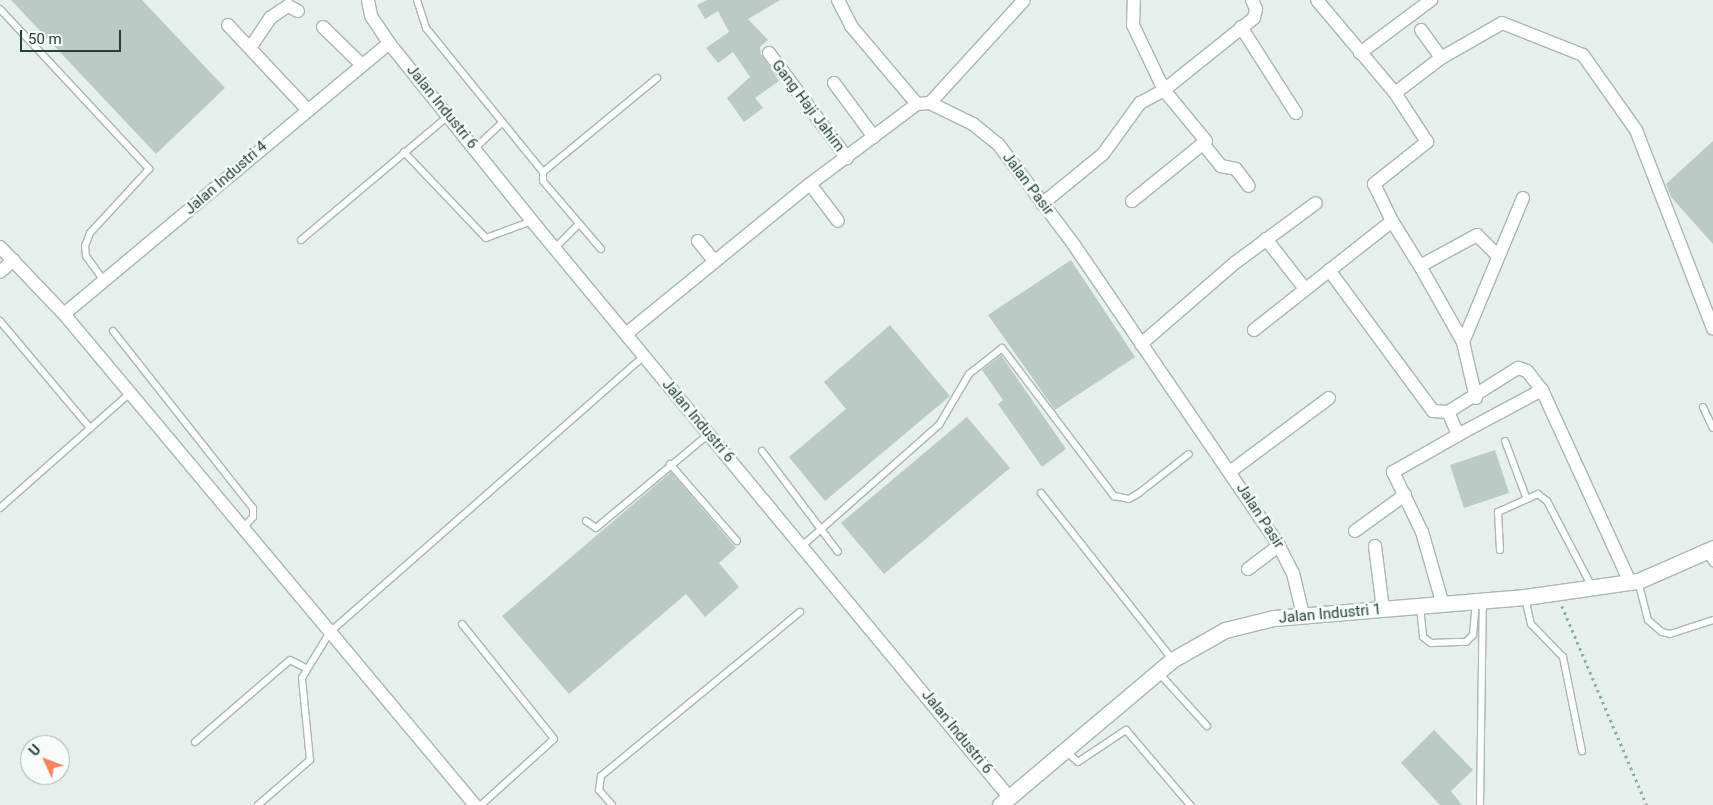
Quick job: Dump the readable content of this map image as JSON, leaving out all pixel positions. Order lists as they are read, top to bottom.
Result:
{
  "streets": {
    "street": [
      "Gang Haji Jahim",
      "Jalan Industri 6",
      "Jalan Industri 4",
      "Jalan Pasir",
      "Jalan Industri 1"
    ]
  },
  "crossings": [
    ["Jalan Industri 6", "Jalan Industri 4"],
    ["Jalan Industri 6", "Jalan Industri 1"],
    ["Jalan Pasir", "Jalan Industri 1"]
  ],
  "scale_bar": "50 m",
  "north": "top left"
}
